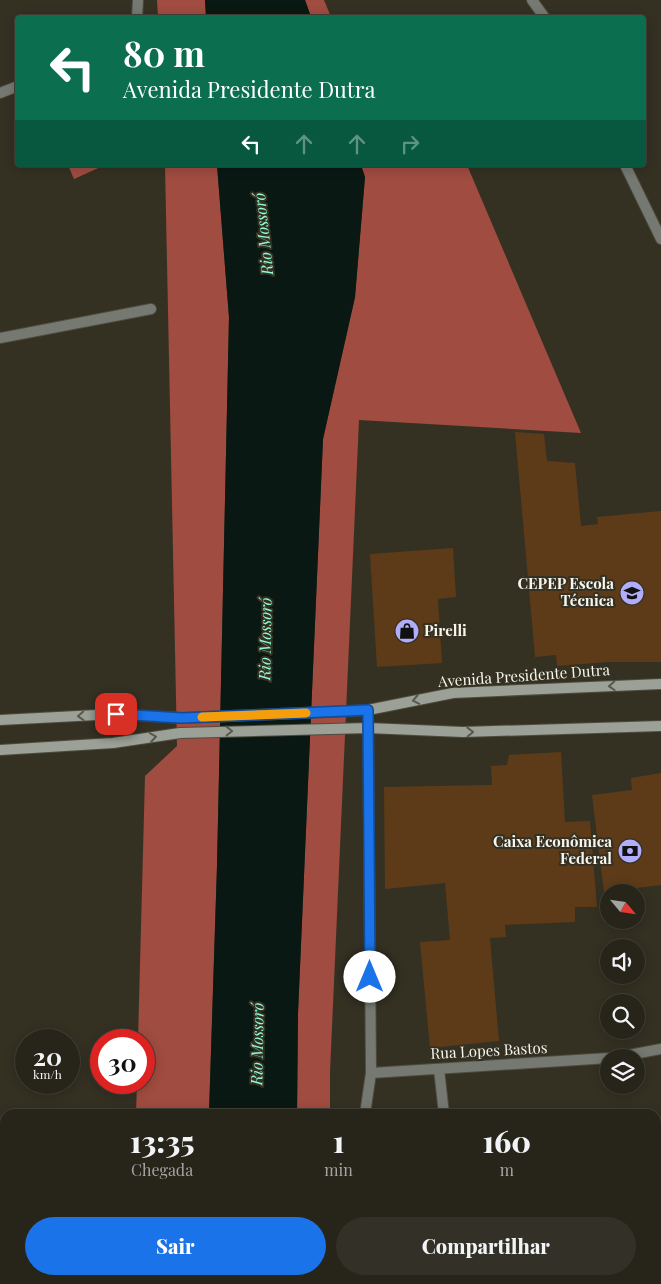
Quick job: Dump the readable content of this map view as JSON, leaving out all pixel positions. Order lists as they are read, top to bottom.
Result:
{
  "streets": {
    "main road": ["Avenida Presidente Dutra"],
    "street": ["Rua Lopes Bastos"]
  },
  "water": ["Rio Mossoró"],
  "places": {
    "school or university": ["CEPEP Escola Técnica"],
    "shop": ["Pirelli"],
    "bank": ["Caixa Econômica Federal"]
  },
  "north": "bottom right",
  "page": {
    "turn": ["80 m", "Avenida Presidente Dutra"],
    "speed": "20 km/h",
    "limit": "30",
    "eta": [
      "13:35",
      "Chegada",
      "1",
      "min",
      "160",
      "m"
    ],
    "buttons": ["Sair", "Compartilhar"]
  }
}
